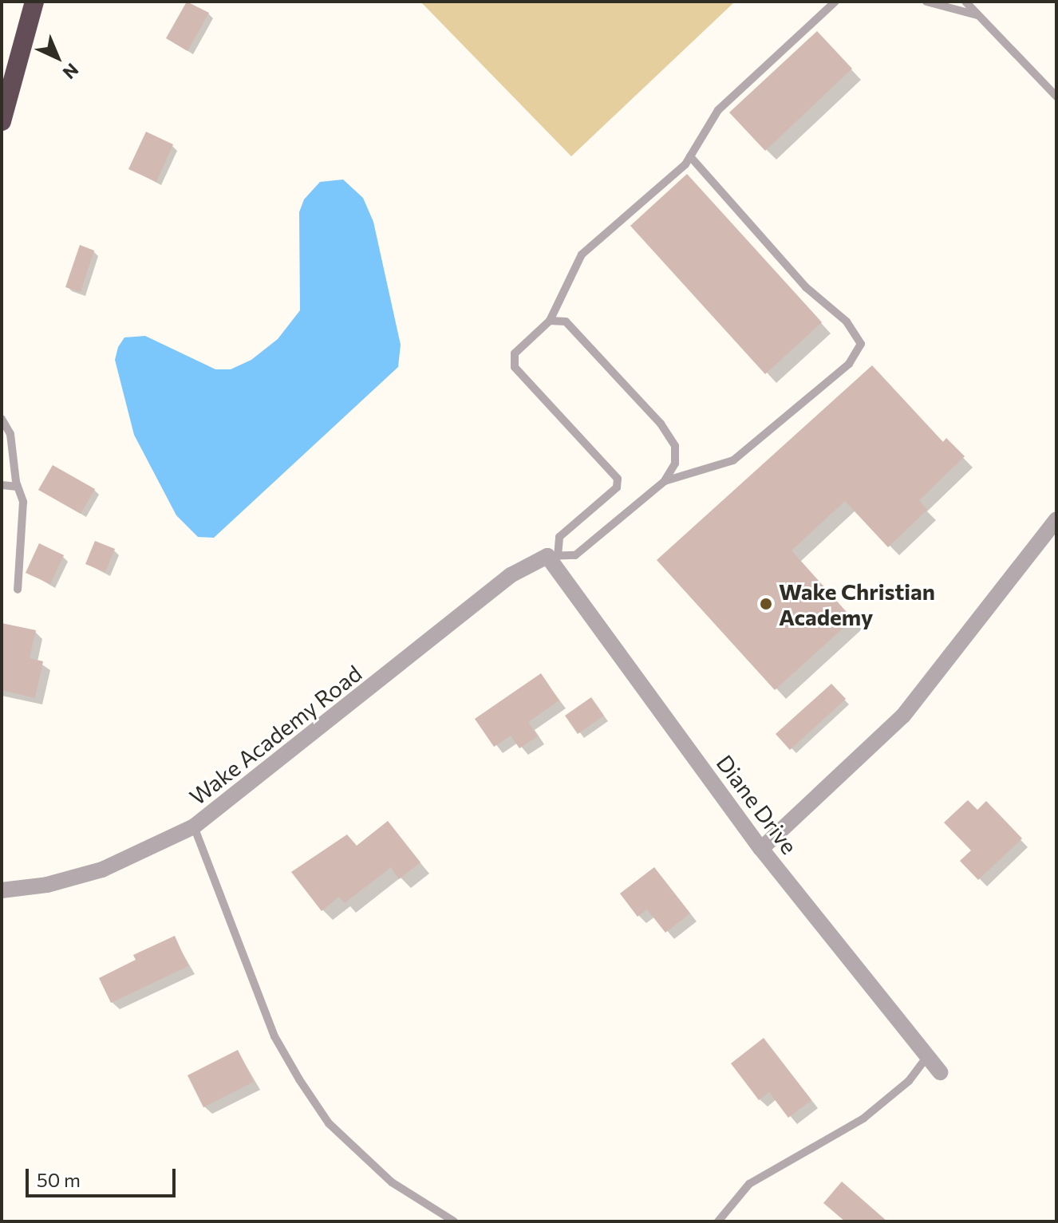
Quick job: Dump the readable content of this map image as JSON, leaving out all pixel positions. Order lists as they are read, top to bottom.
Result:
{
  "streets": {
    "street": ["Wake Academy Road", "Diane Drive"]
  },
  "crossings": [
    ["Wake Academy Road", "Diane Drive"]
  ],
  "places": ["Wake Christian Academy"],
  "scale_bar": "50 m",
  "north": "bottom right"
}
